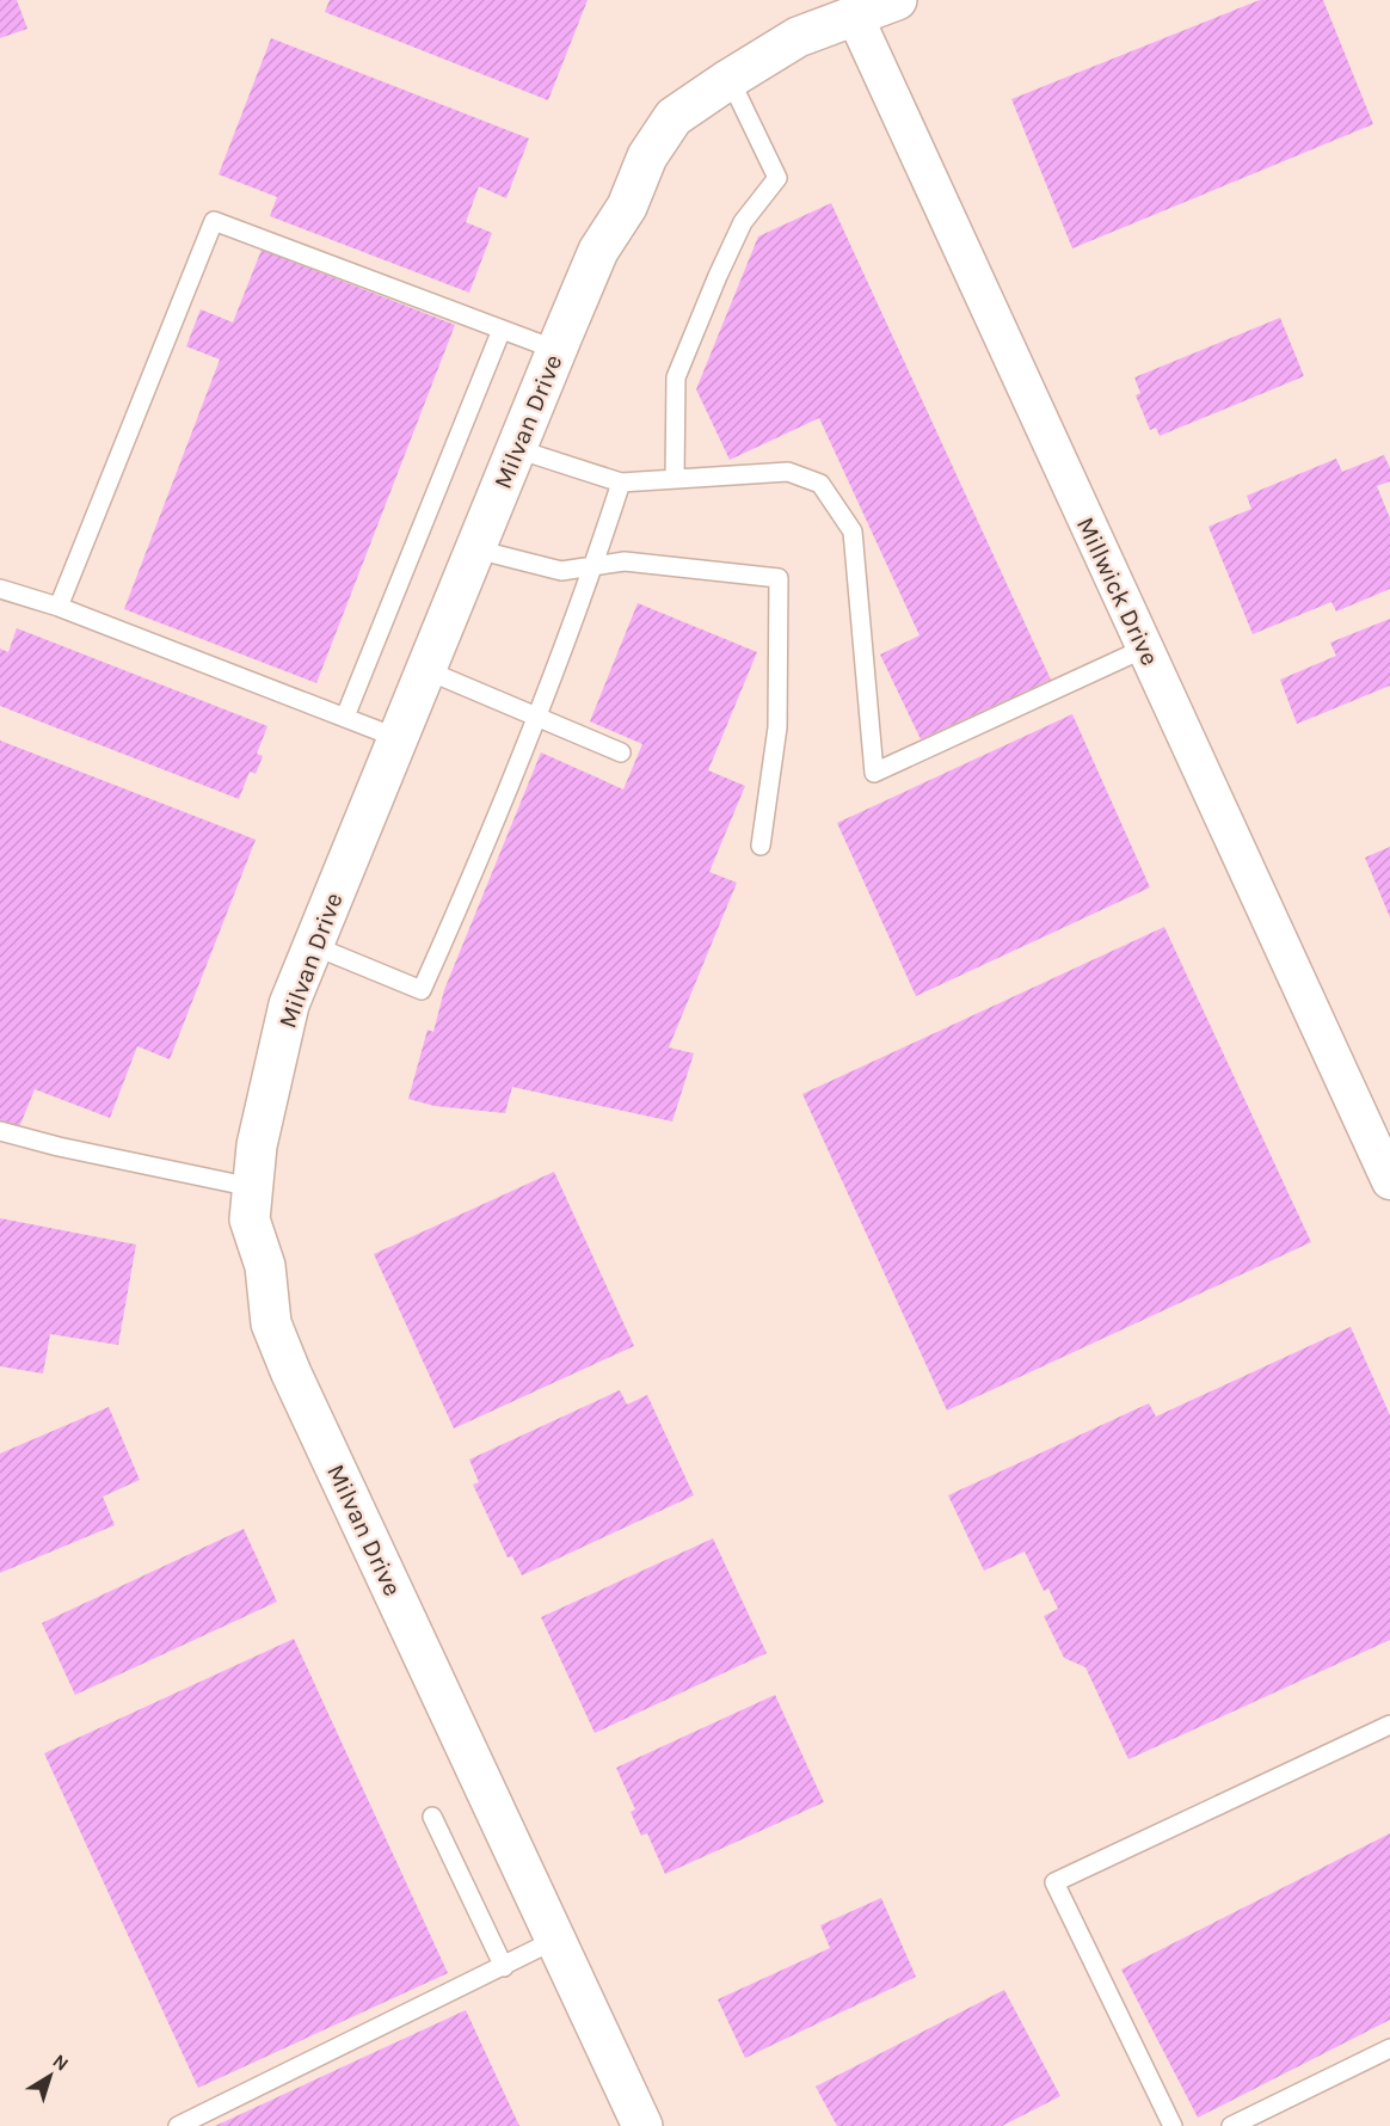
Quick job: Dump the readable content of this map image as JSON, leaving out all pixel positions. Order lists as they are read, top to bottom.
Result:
{
  "streets": {
    "street": ["Milvan Drive", "Millwick Drive"]
  },
  "crossings": [
    ["Milvan Drive", "Millwick Drive"]
  ],
  "north": "top right"
}
